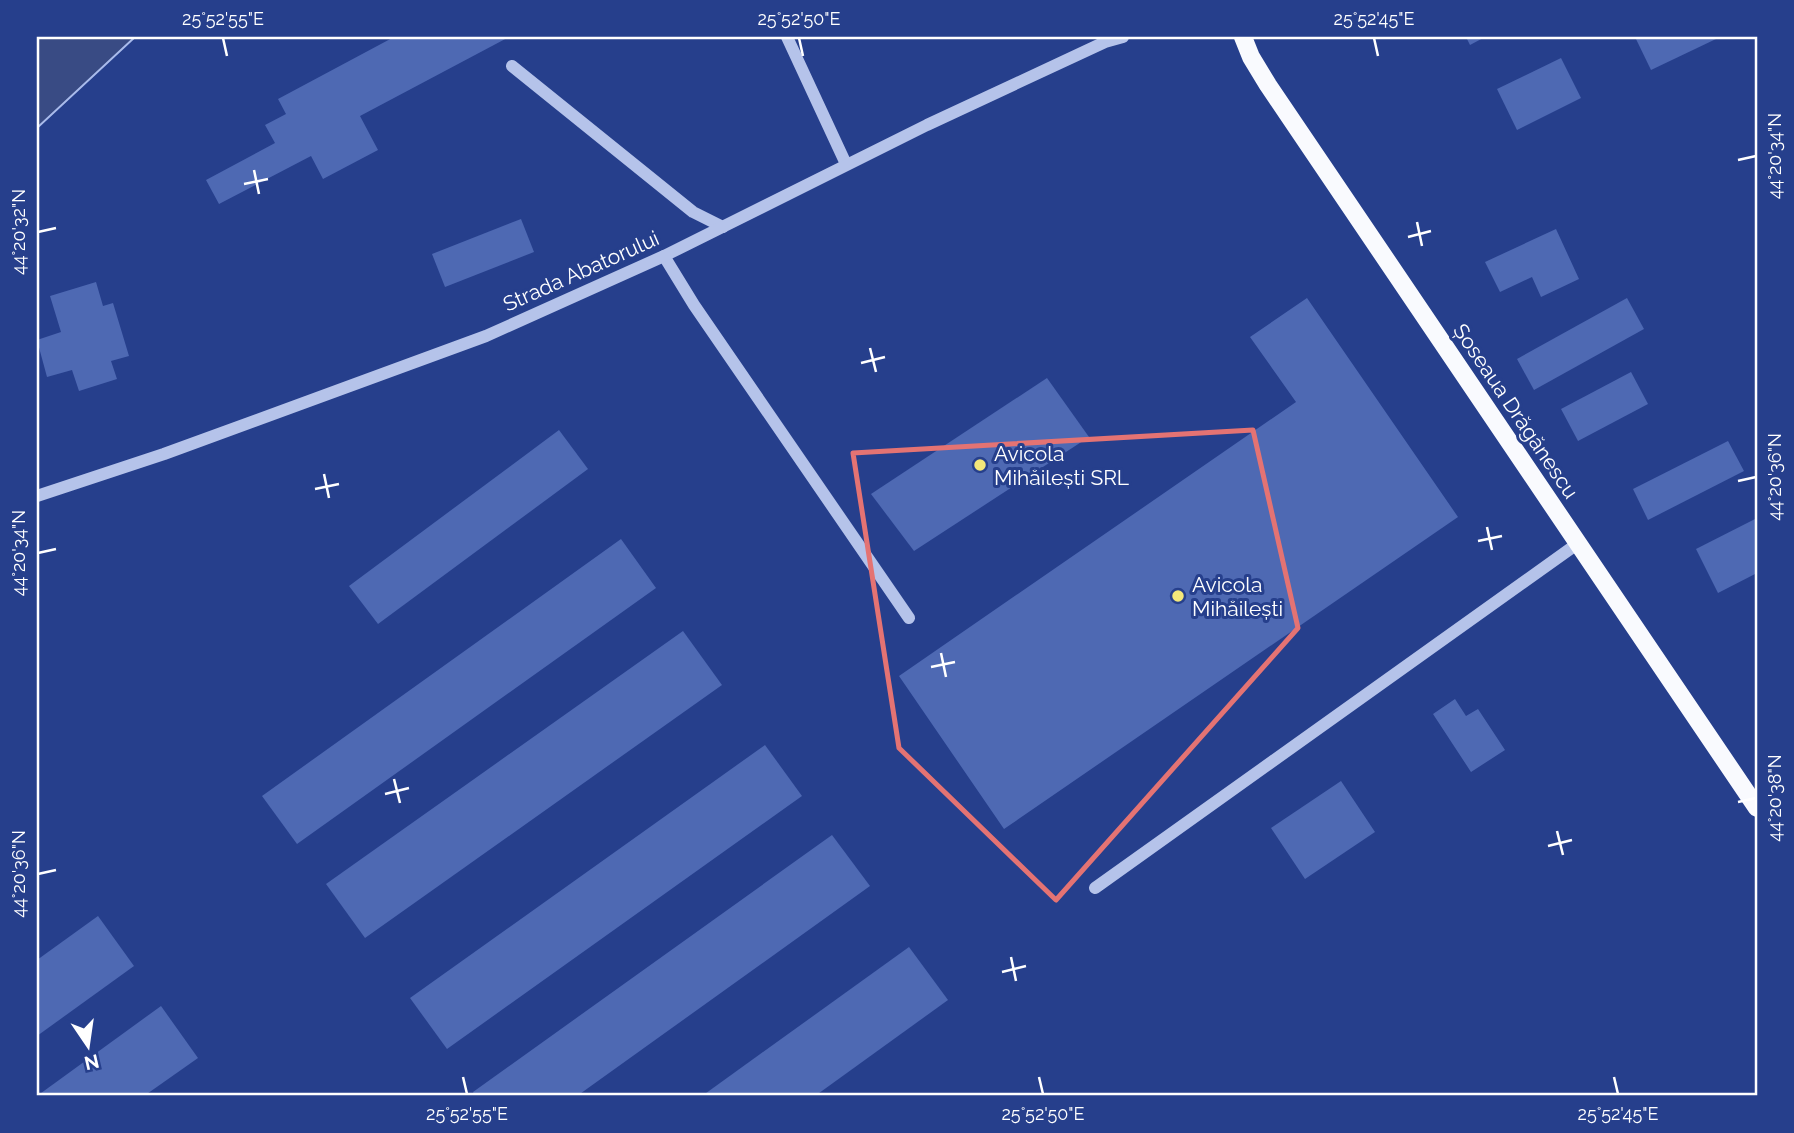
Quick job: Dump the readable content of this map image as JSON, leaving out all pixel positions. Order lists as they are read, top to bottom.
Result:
{
  "streets": {
    "main road": ["Șoseaua Drăgănescu"],
    "street": ["Strada Abatorului"]
  },
  "places": ["Avicola Mihăilești SRL", "Avicola Mihăilești"],
  "north": "bottom",
  "coordinates": [
    "25°52'55\"E",
    "25°52'50\"E",
    "25°52'45\"E",
    "44°20'34\"N",
    "44°20'32\"N",
    "44°20'36\"N",
    "44°20'38\"N"
  ]
}
